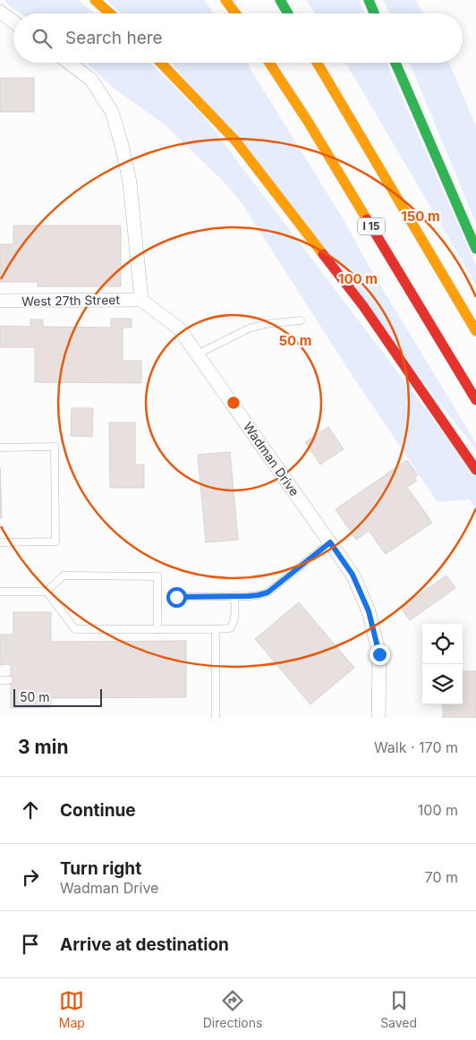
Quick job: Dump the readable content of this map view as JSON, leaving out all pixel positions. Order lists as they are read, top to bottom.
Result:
{
  "streets": {
    "highway": ["I 15"],
    "street": ["West 27th Street", "Wadman Drive"]
  },
  "crossings": [
    ["West 27th Street", "Wadman Drive"]
  ],
  "scale_bar": "50 m",
  "page": {
    "search": "Search here",
    "scale": "50 m",
    "heading": ["3 min", "Walk · 170 m"],
    "list": [
      ["Continue", "100 m"],
      ["Turn right", "Wadman Drive", "70 m"],
      "Arrive at destination"
    ],
    "nav": ["Map", "Directions", "Saved"]
  },
  "rings": ["150 m", "100 m", "50 m"]
}
